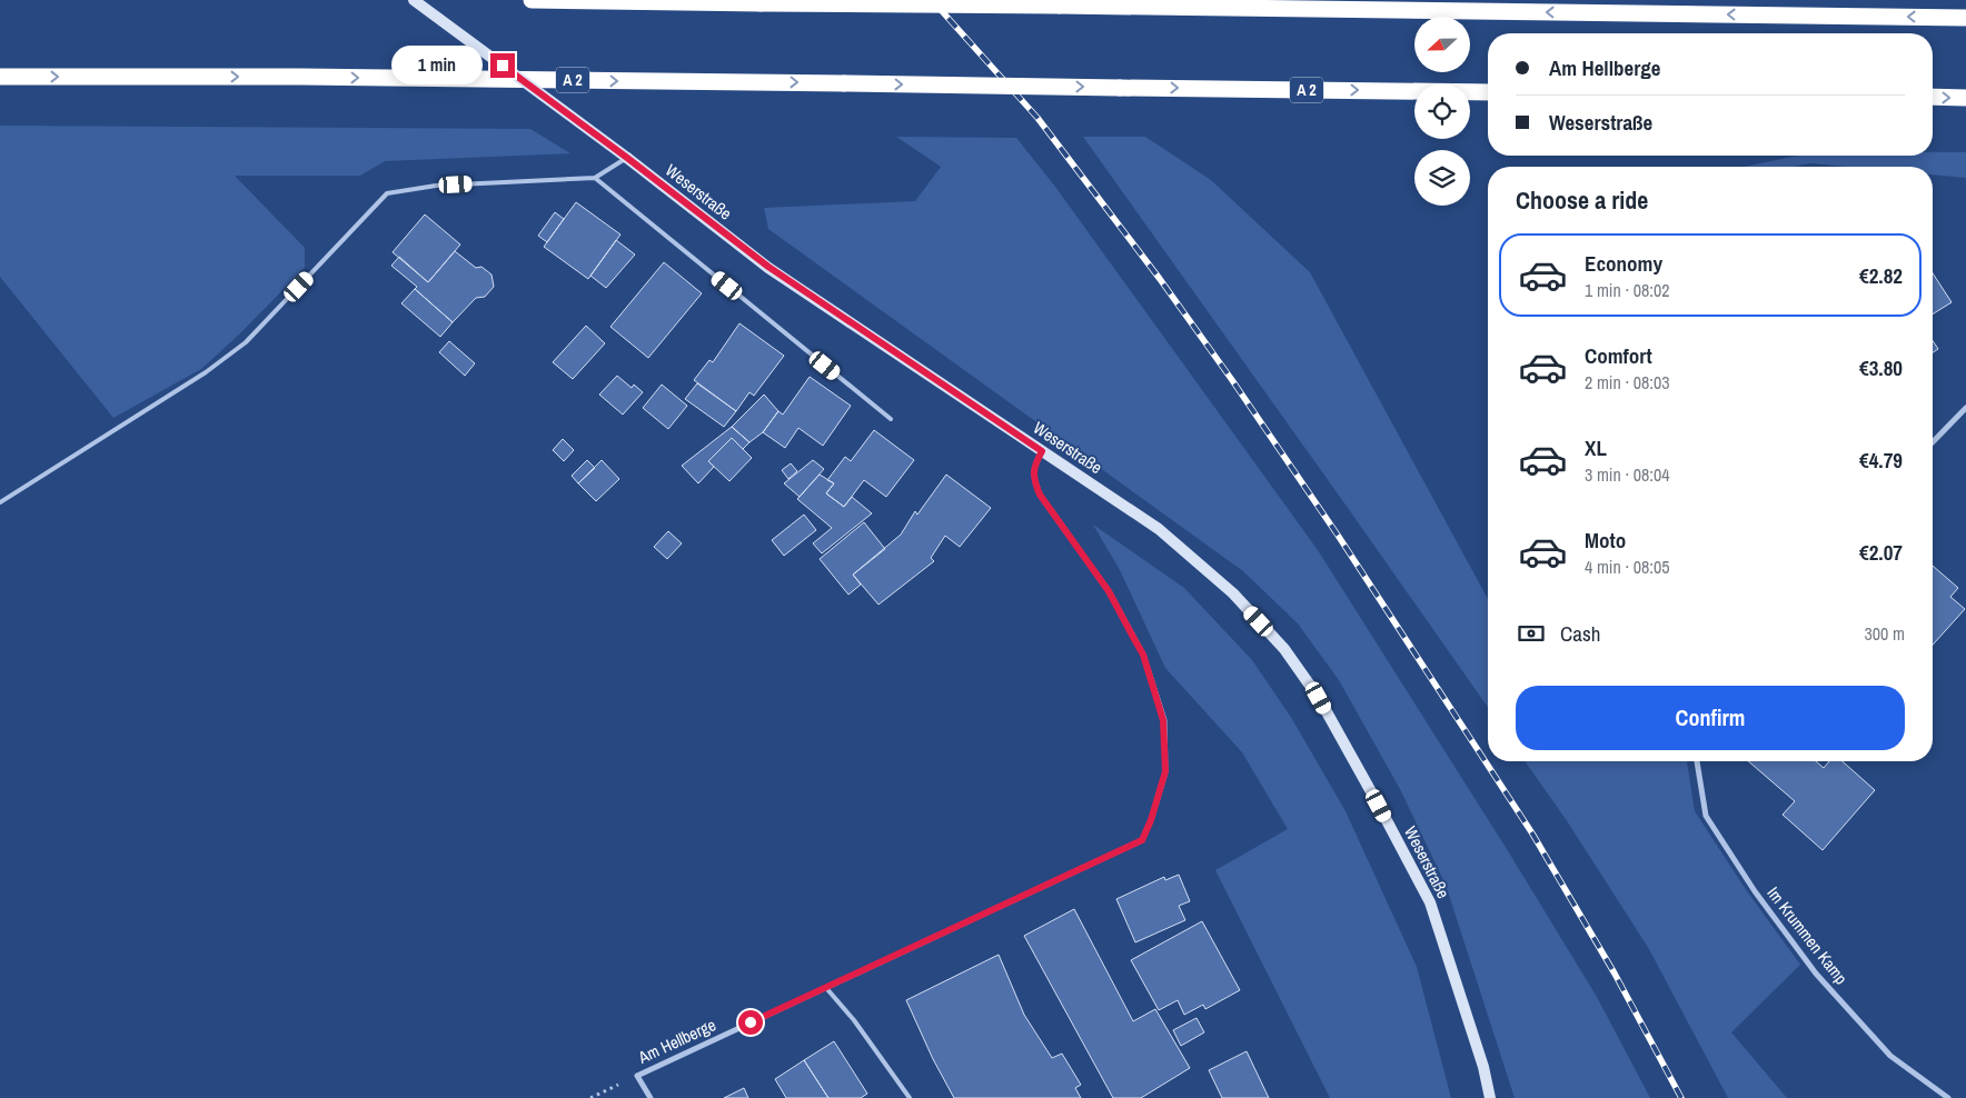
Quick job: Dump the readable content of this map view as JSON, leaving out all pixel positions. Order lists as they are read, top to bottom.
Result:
{
  "streets": {
    "highway": ["A 2"],
    "street": ["Weserstraße", "Im Krummen Kamp", "Am Hellberge"]
  },
  "crossings": [
    ["Weserstraße", "Am Hellberge"]
  ],
  "north": "left",
  "page": {
    "banner": ["Am Hellberge", "Weserstraße"],
    "bubble": "1 min",
    "heading": "Choose a ride",
    "list": [
      {
        "name": "Economy",
        "note": "1 min · 08:02",
        "value": "€2.82"
      },
      {
        "name": "Comfort",
        "note": "2 min · 08:03",
        "value": "€3.80"
      },
      {
        "name": "XL",
        "note": "3 min · 08:04",
        "value": "€4.79"
      },
      {
        "name": "Moto",
        "note": "4 min · 08:05",
        "value": "€2.07"
      }
    ],
    "pay": ["Cash", "300 m"],
    "buttons": "Confirm"
  }
}
